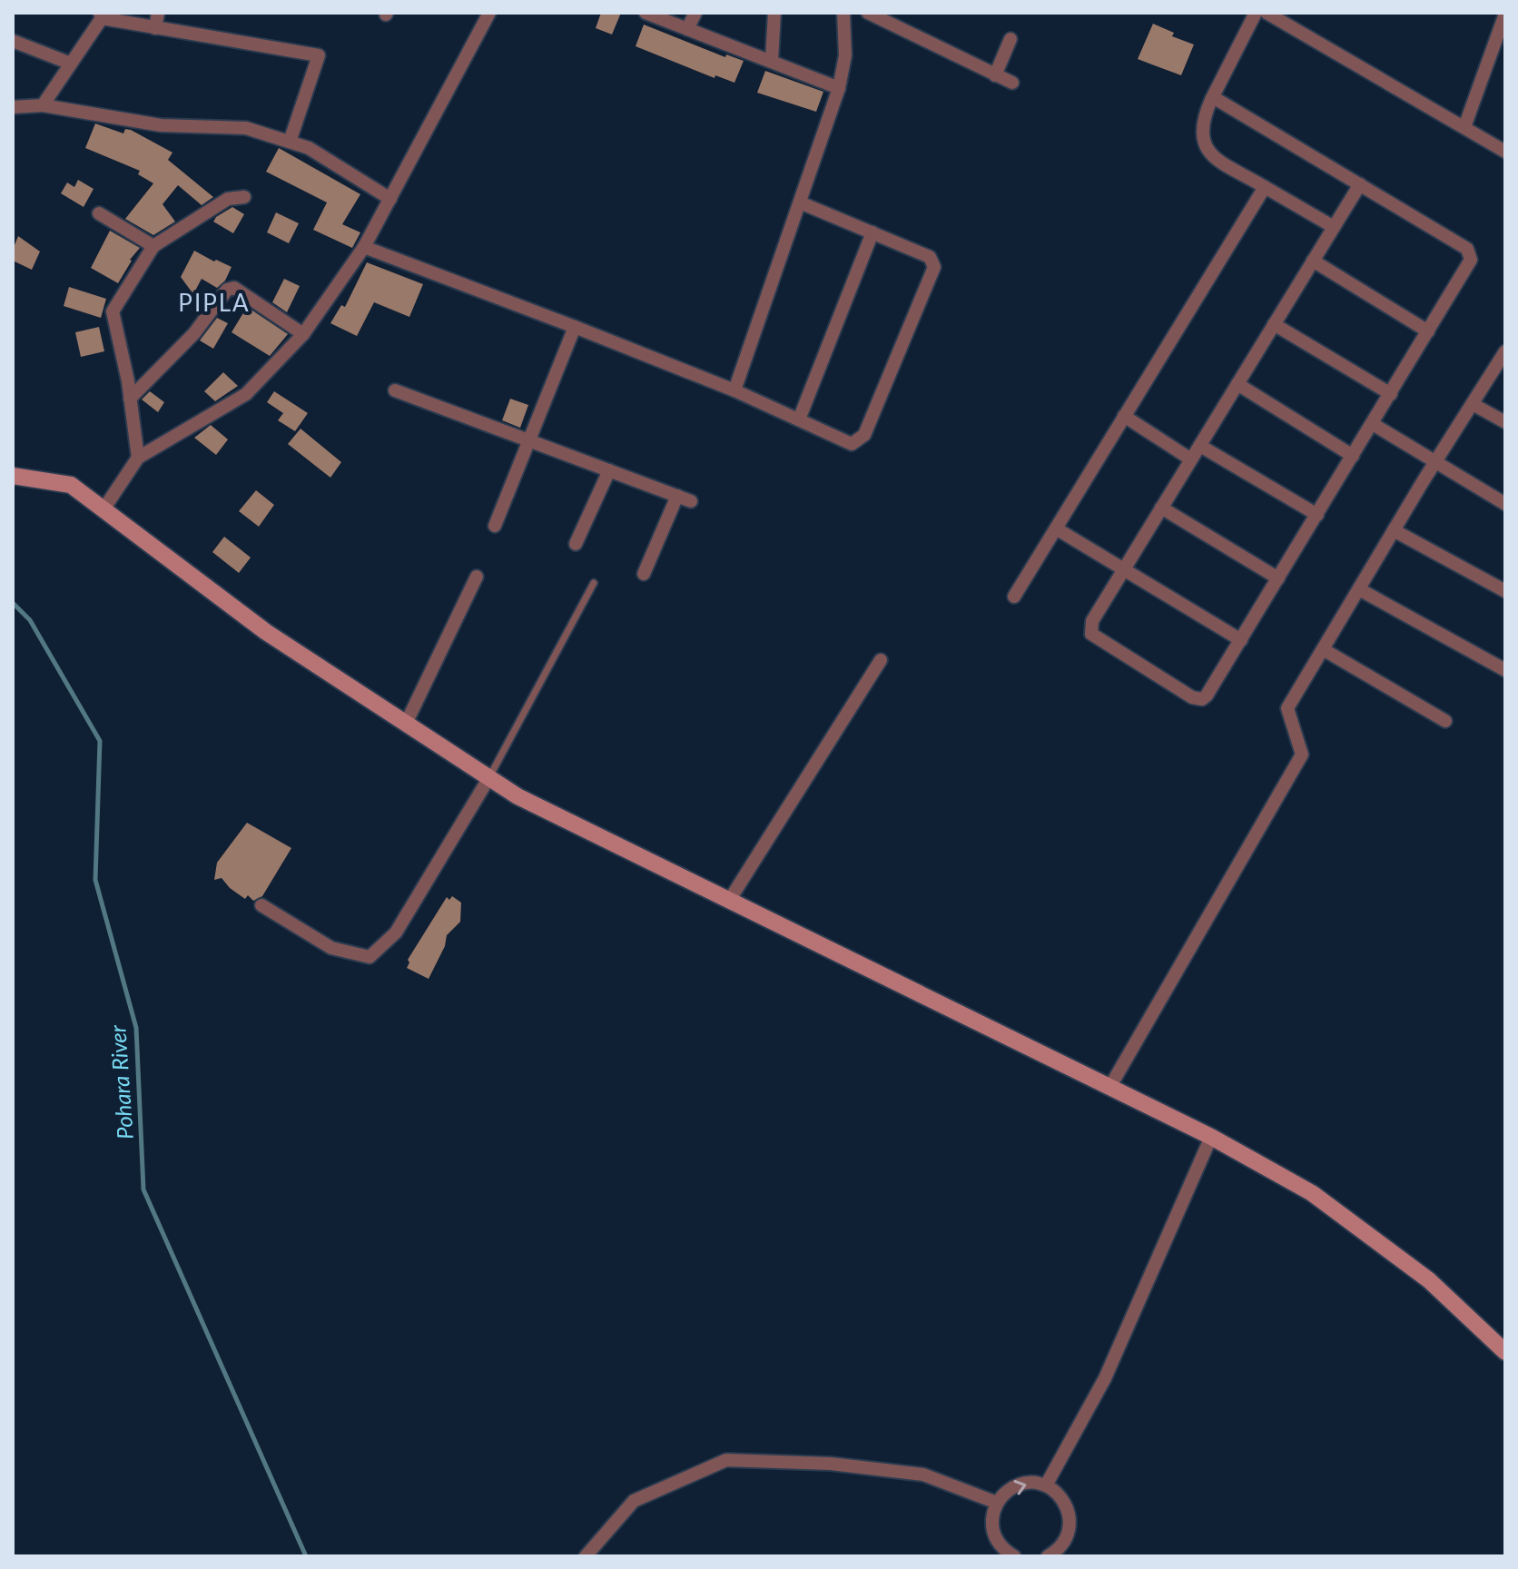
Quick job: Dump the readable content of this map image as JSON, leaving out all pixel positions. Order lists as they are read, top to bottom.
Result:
{
  "districts": ["PIPLA"],
  "water": ["Pohara River"]
}
